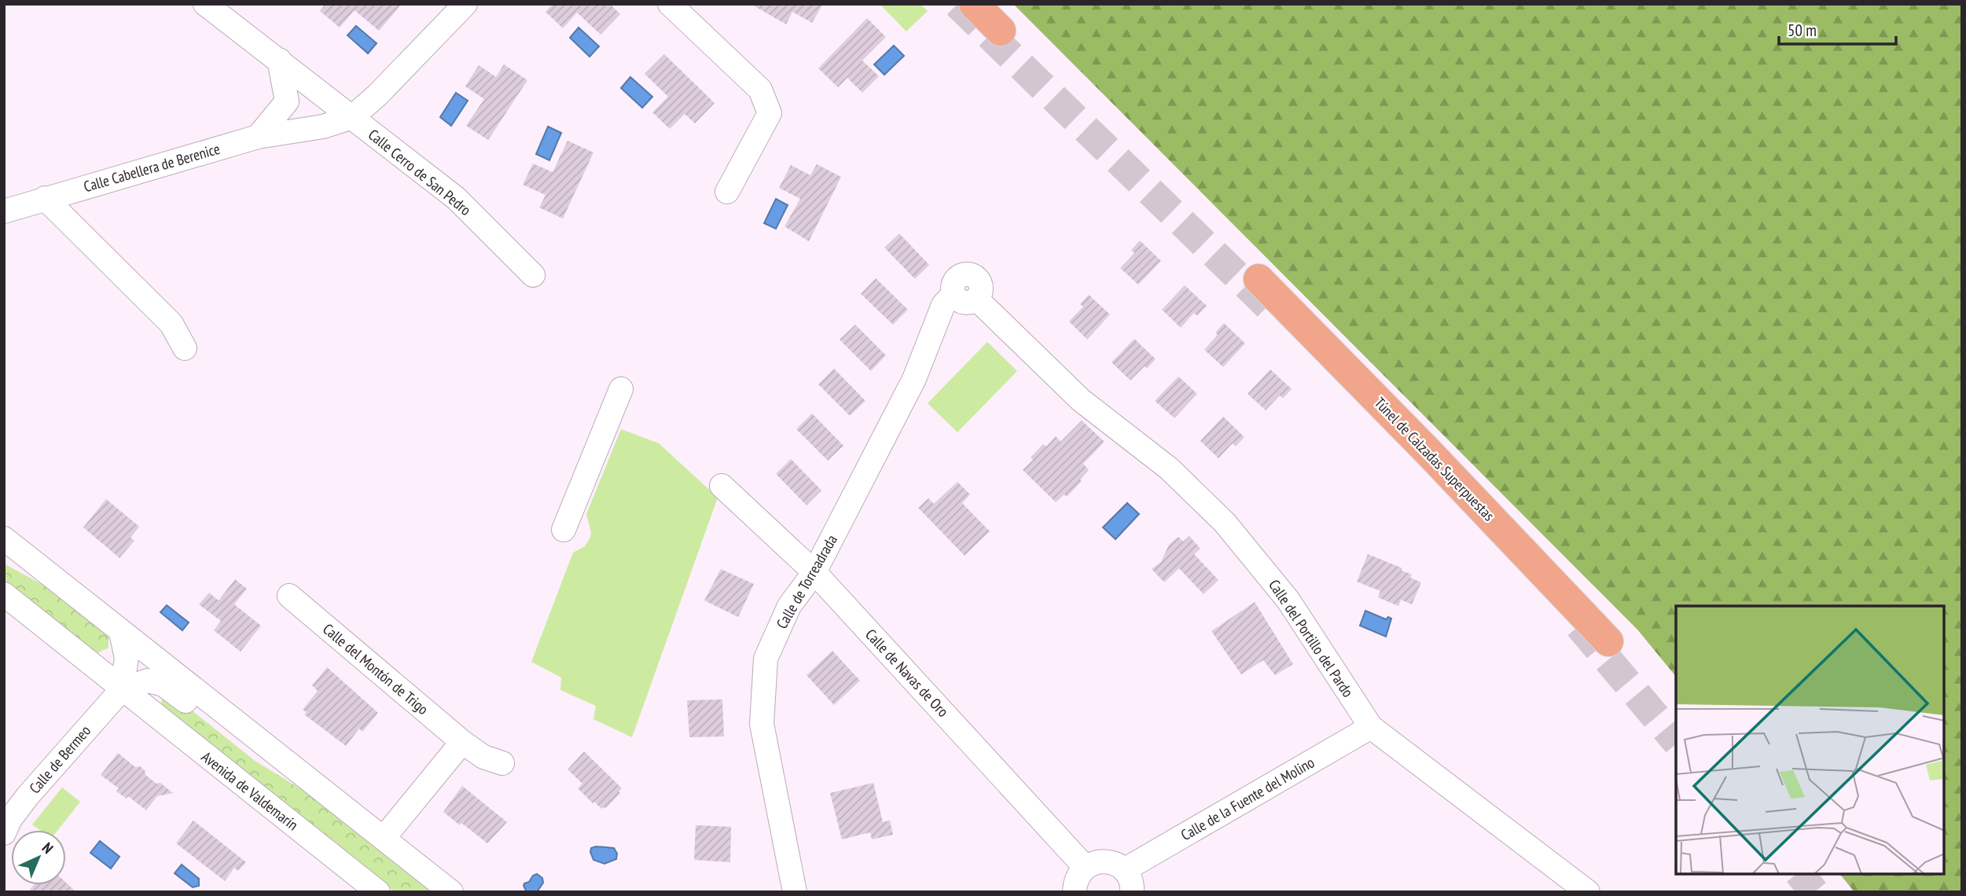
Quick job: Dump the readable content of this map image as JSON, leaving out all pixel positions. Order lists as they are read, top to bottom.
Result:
{
  "streets": {
    "highway": ["Túnel de Calzadas Superpuestas"],
    "street": [
      "Calle Cabellera de Berenice",
      "Calle Cerro de San Pedro",
      "Calle de Torreadrada",
      "Calle del Portillo del Pardo",
      "Calle del Montón de Trigo",
      "Calle de Navas de Oro",
      "Calle de Bermeo",
      "Avenida de Valdemarín",
      "Calle de la Fuente del Molino"
    ]
  },
  "crossings": [
    ["Calle Cabellera de Berenice", "Calle Cerro de San Pedro"],
    ["Calle de Torreadrada", "Calle del Portillo del Pardo"],
    ["Calle de Torreadrada", "Calle de Navas de Oro"],
    ["Calle del Portillo del Pardo", "Calle de la Fuente del Molino"],
    ["Calle de Bermeo", "Avenida de Valdemarín"]
  ],
  "scale_bar": "50 m",
  "north": "top right"
}
